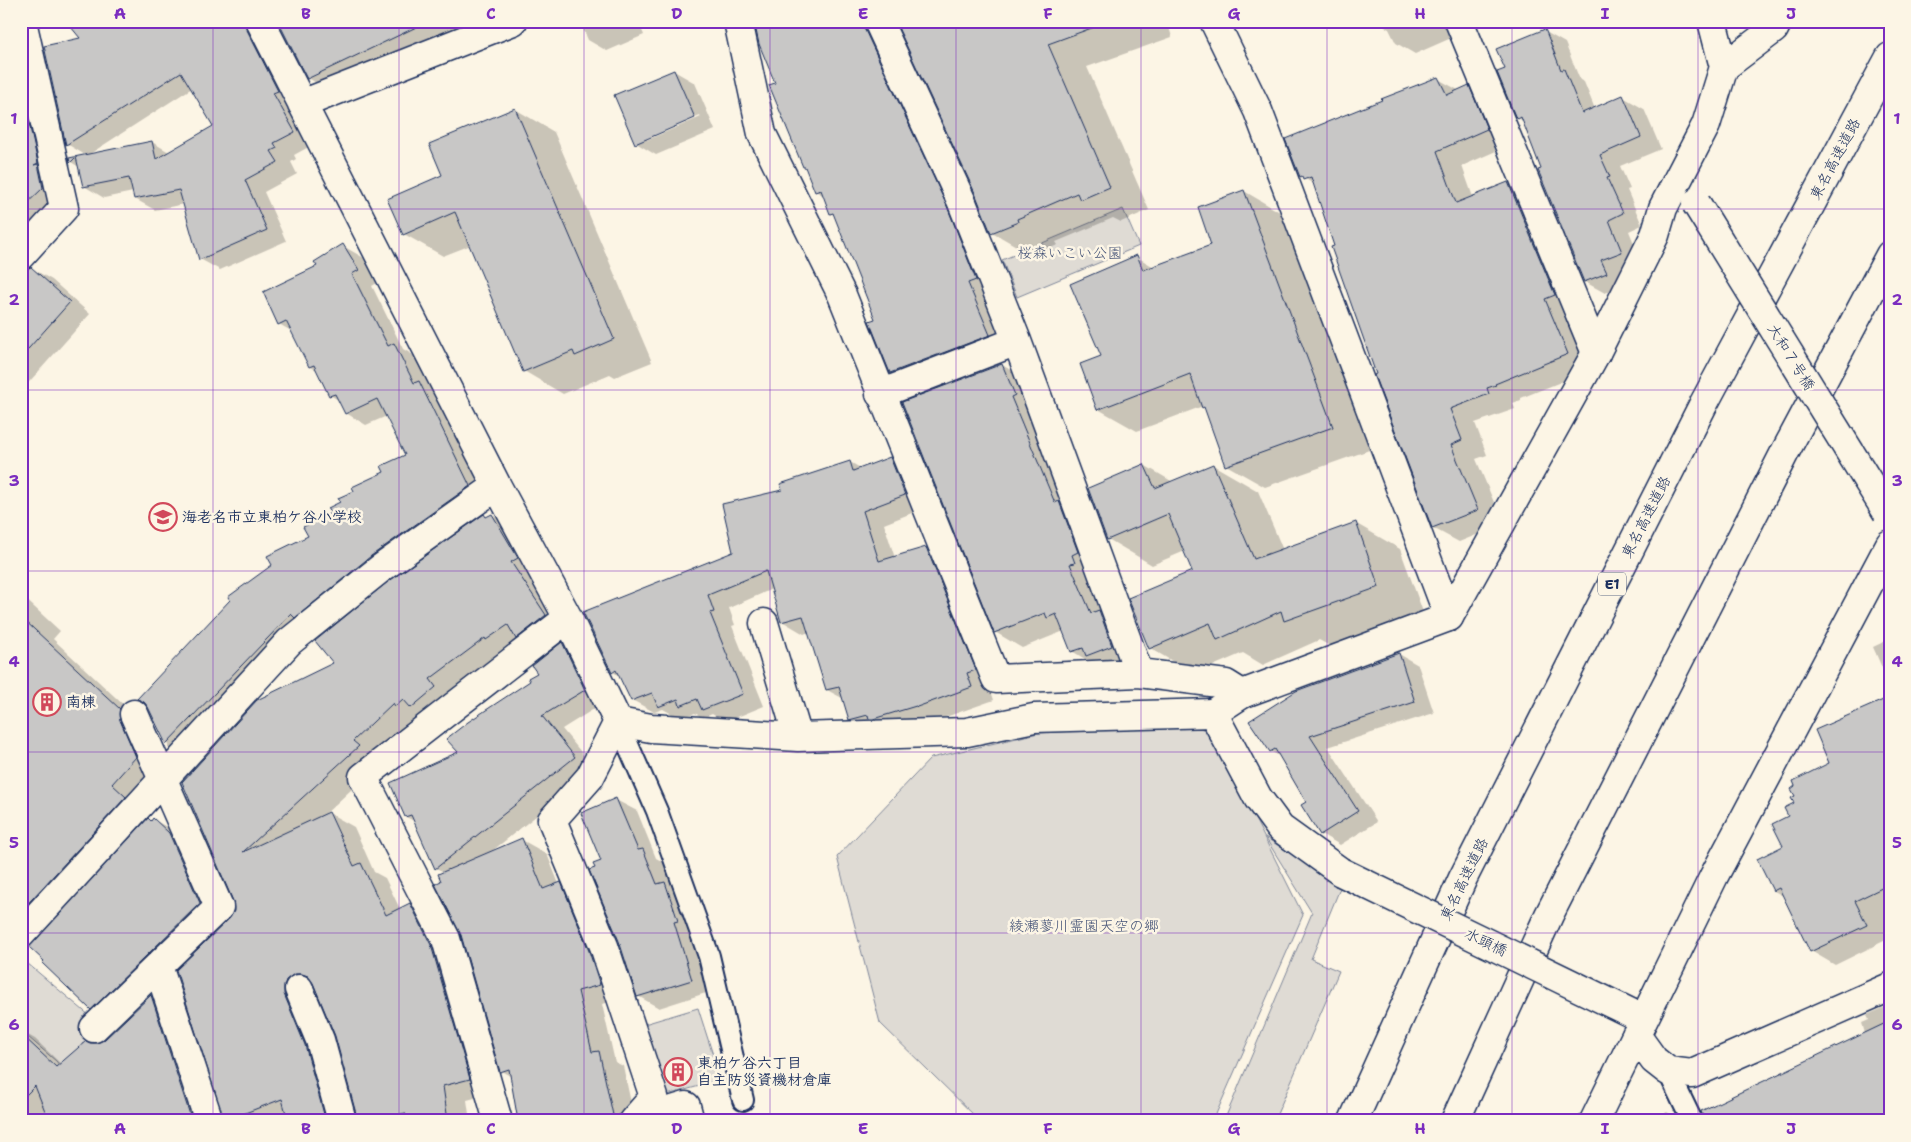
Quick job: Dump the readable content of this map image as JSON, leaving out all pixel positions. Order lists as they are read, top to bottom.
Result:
{
  "streets": {
    "main road": [
      "東名高速道路",
      "大和７号橋",
      "E1",
      "水頭橋"
    ]
  },
  "parks": ["桜森いこい公園", "綾瀬蓼川霊園天空の郷"],
  "places": {
    "school or university": ["海老名市立東柏ケ谷小学校"],
    "building": ["南棟", "東柏ケ谷六丁目 自主防災資機材倉庫"]
  },
  "grid": {
    "columns": [
      "A",
      "B",
      "C",
      "D",
      "E",
      "F",
      "G",
      "H",
      "I",
      "J"
    ],
    "rows": [
      "1",
      "2",
      "3",
      "4",
      "5",
      "6"
    ]
  }
}
